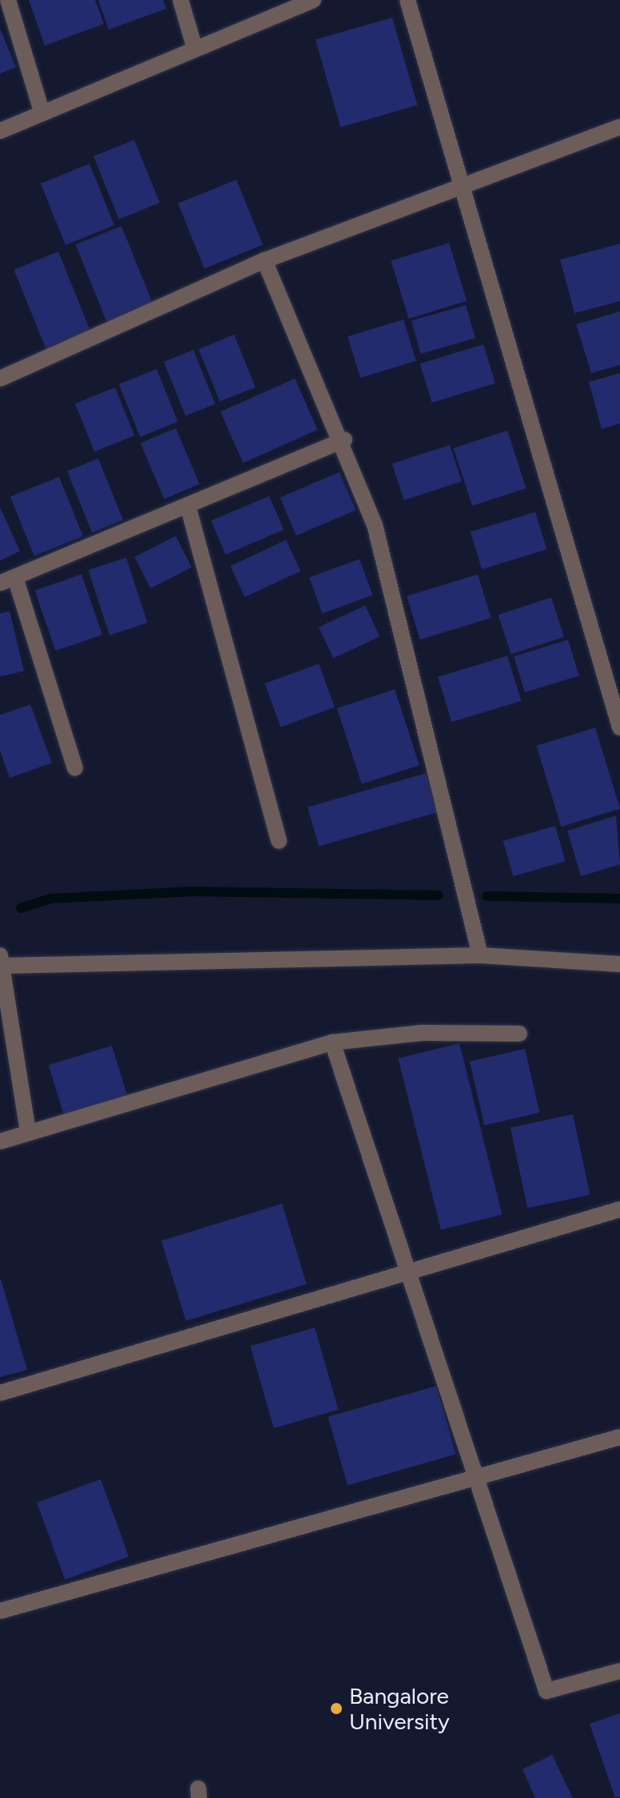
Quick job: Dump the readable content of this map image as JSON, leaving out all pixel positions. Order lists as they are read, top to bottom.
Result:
{
  "places": ["Bangalore University"]
}
